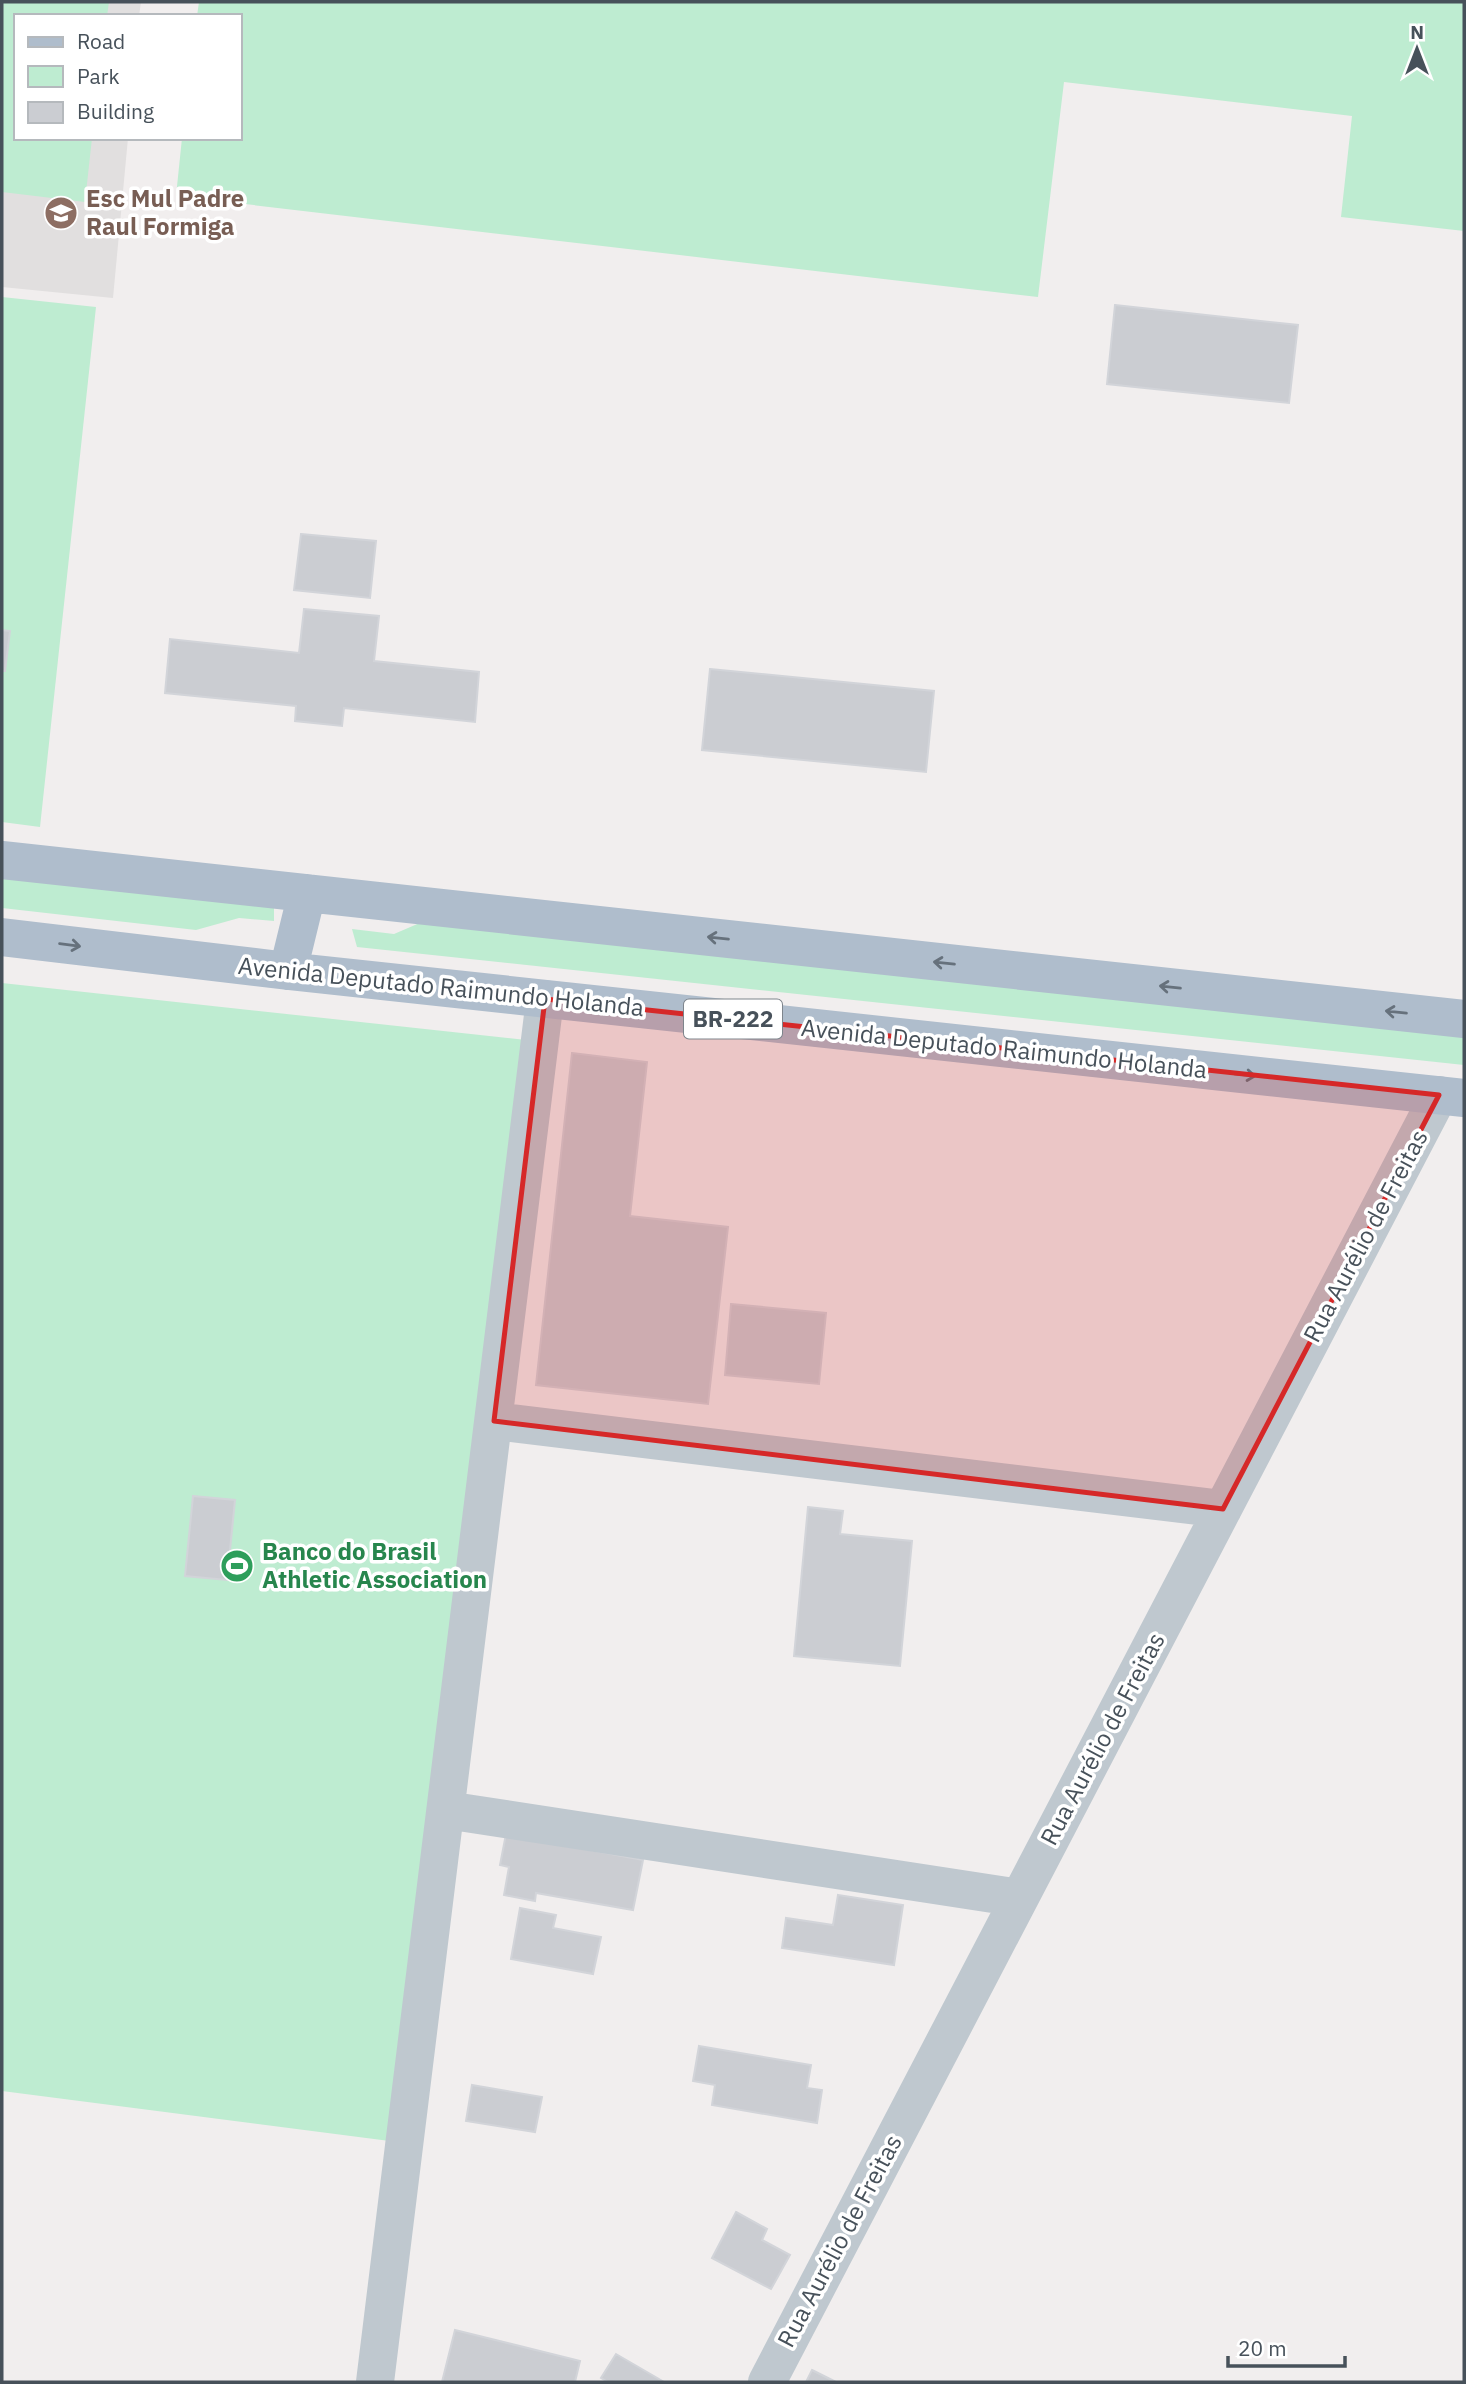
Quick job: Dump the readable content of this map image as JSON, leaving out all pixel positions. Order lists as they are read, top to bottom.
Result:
{
  "streets": {
    "main road": ["Avenida Deputado Raimundo Holanda", "BR-222"],
    "street": ["Rua Aurélio de Freitas"]
  },
  "crossings": [
    ["Avenida Deputado Raimundo Holanda", "Rua Aurélio de Freitas"]
  ],
  "places": {
    "school or university": ["Esc Mul Padre Raul Formiga"],
    "sports": ["Banco do Brasil Athletic Association"]
  },
  "legend": ["Road", "Park", "Building"],
  "scale_bar": "20 m",
  "north": "top"
}
